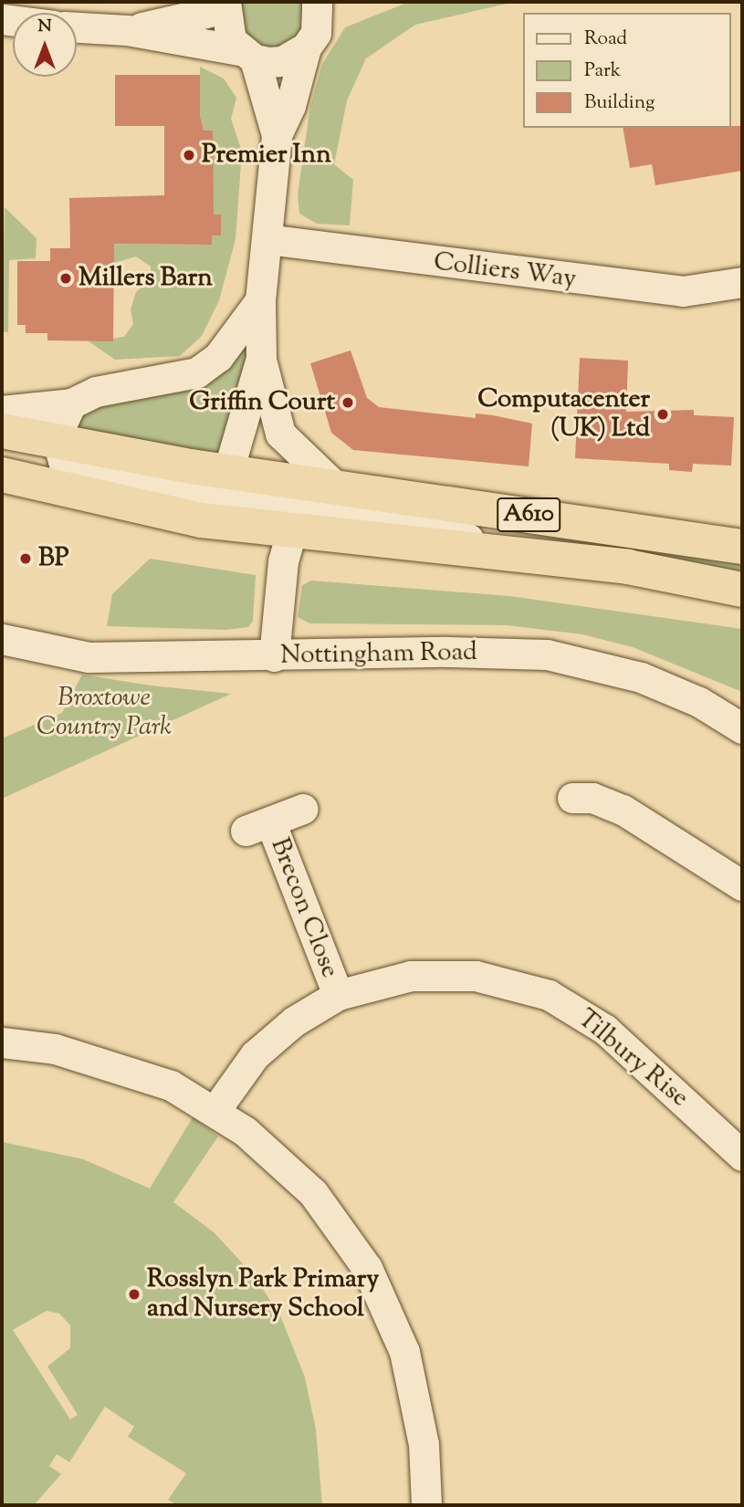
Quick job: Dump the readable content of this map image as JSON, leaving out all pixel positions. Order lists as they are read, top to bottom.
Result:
{
  "streets": {
    "highway": ["A610"],
    "street": [
      "Colliers Way",
      "Nottingham Road",
      "Brecon Close",
      "Tilbury Rise"
    ]
  },
  "crossings": [
    ["Brecon Close", "Tilbury Rise"]
  ],
  "parks": ["Broxtowe Country Park"],
  "places": [
    "Premier Inn",
    "Millers Barn",
    "Griffin Court",
    "Computacenter (UK) Ltd",
    "BP",
    "Rosslyn Park Primary and Nursery School"
  ],
  "legend": ["Road", "Park", "Building"],
  "north": "top"
}
